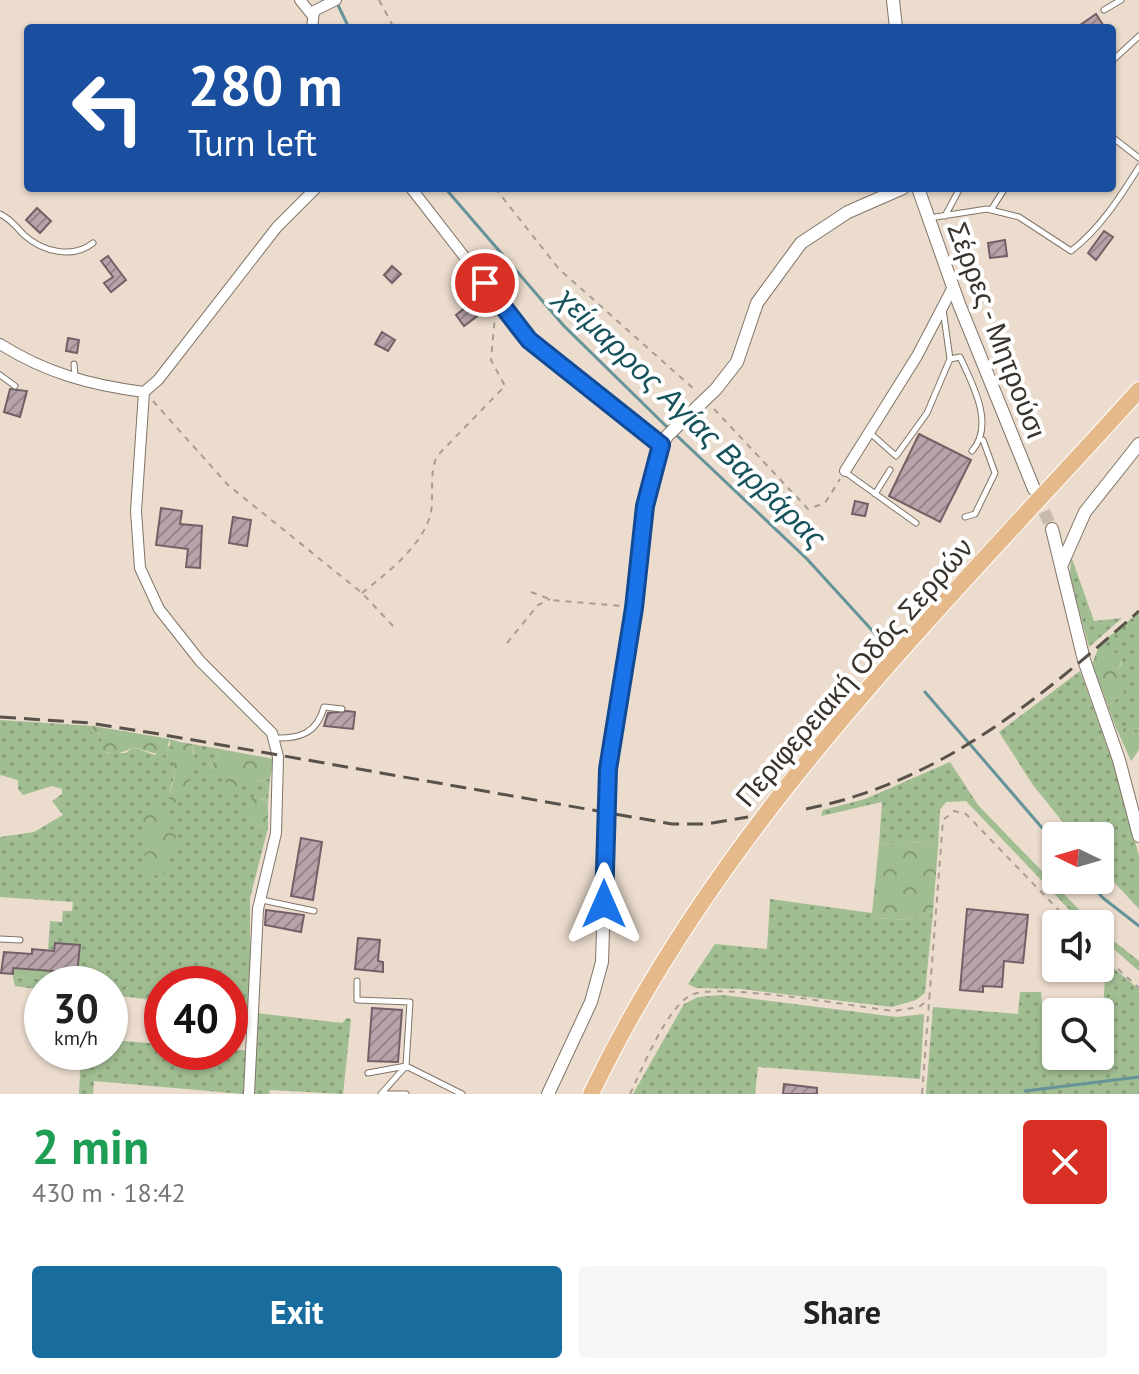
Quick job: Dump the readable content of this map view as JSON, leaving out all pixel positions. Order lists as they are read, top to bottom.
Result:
{
  "streets": {
    "main road": ["Περιφερειακή Οδός Σερρών"],
    "street": ["Σέρρες - Μητρούσι"]
  },
  "water": ["χείμαρρος Αγίας Βαρβάρας"],
  "north": "left",
  "page": {
    "turn": ["280 m", "Turn left"],
    "speed": "30 km/h",
    "limit": "40",
    "heading": ["2 min", "430 m · 18:42"],
    "buttons": ["Exit", "Share"]
  }
}
